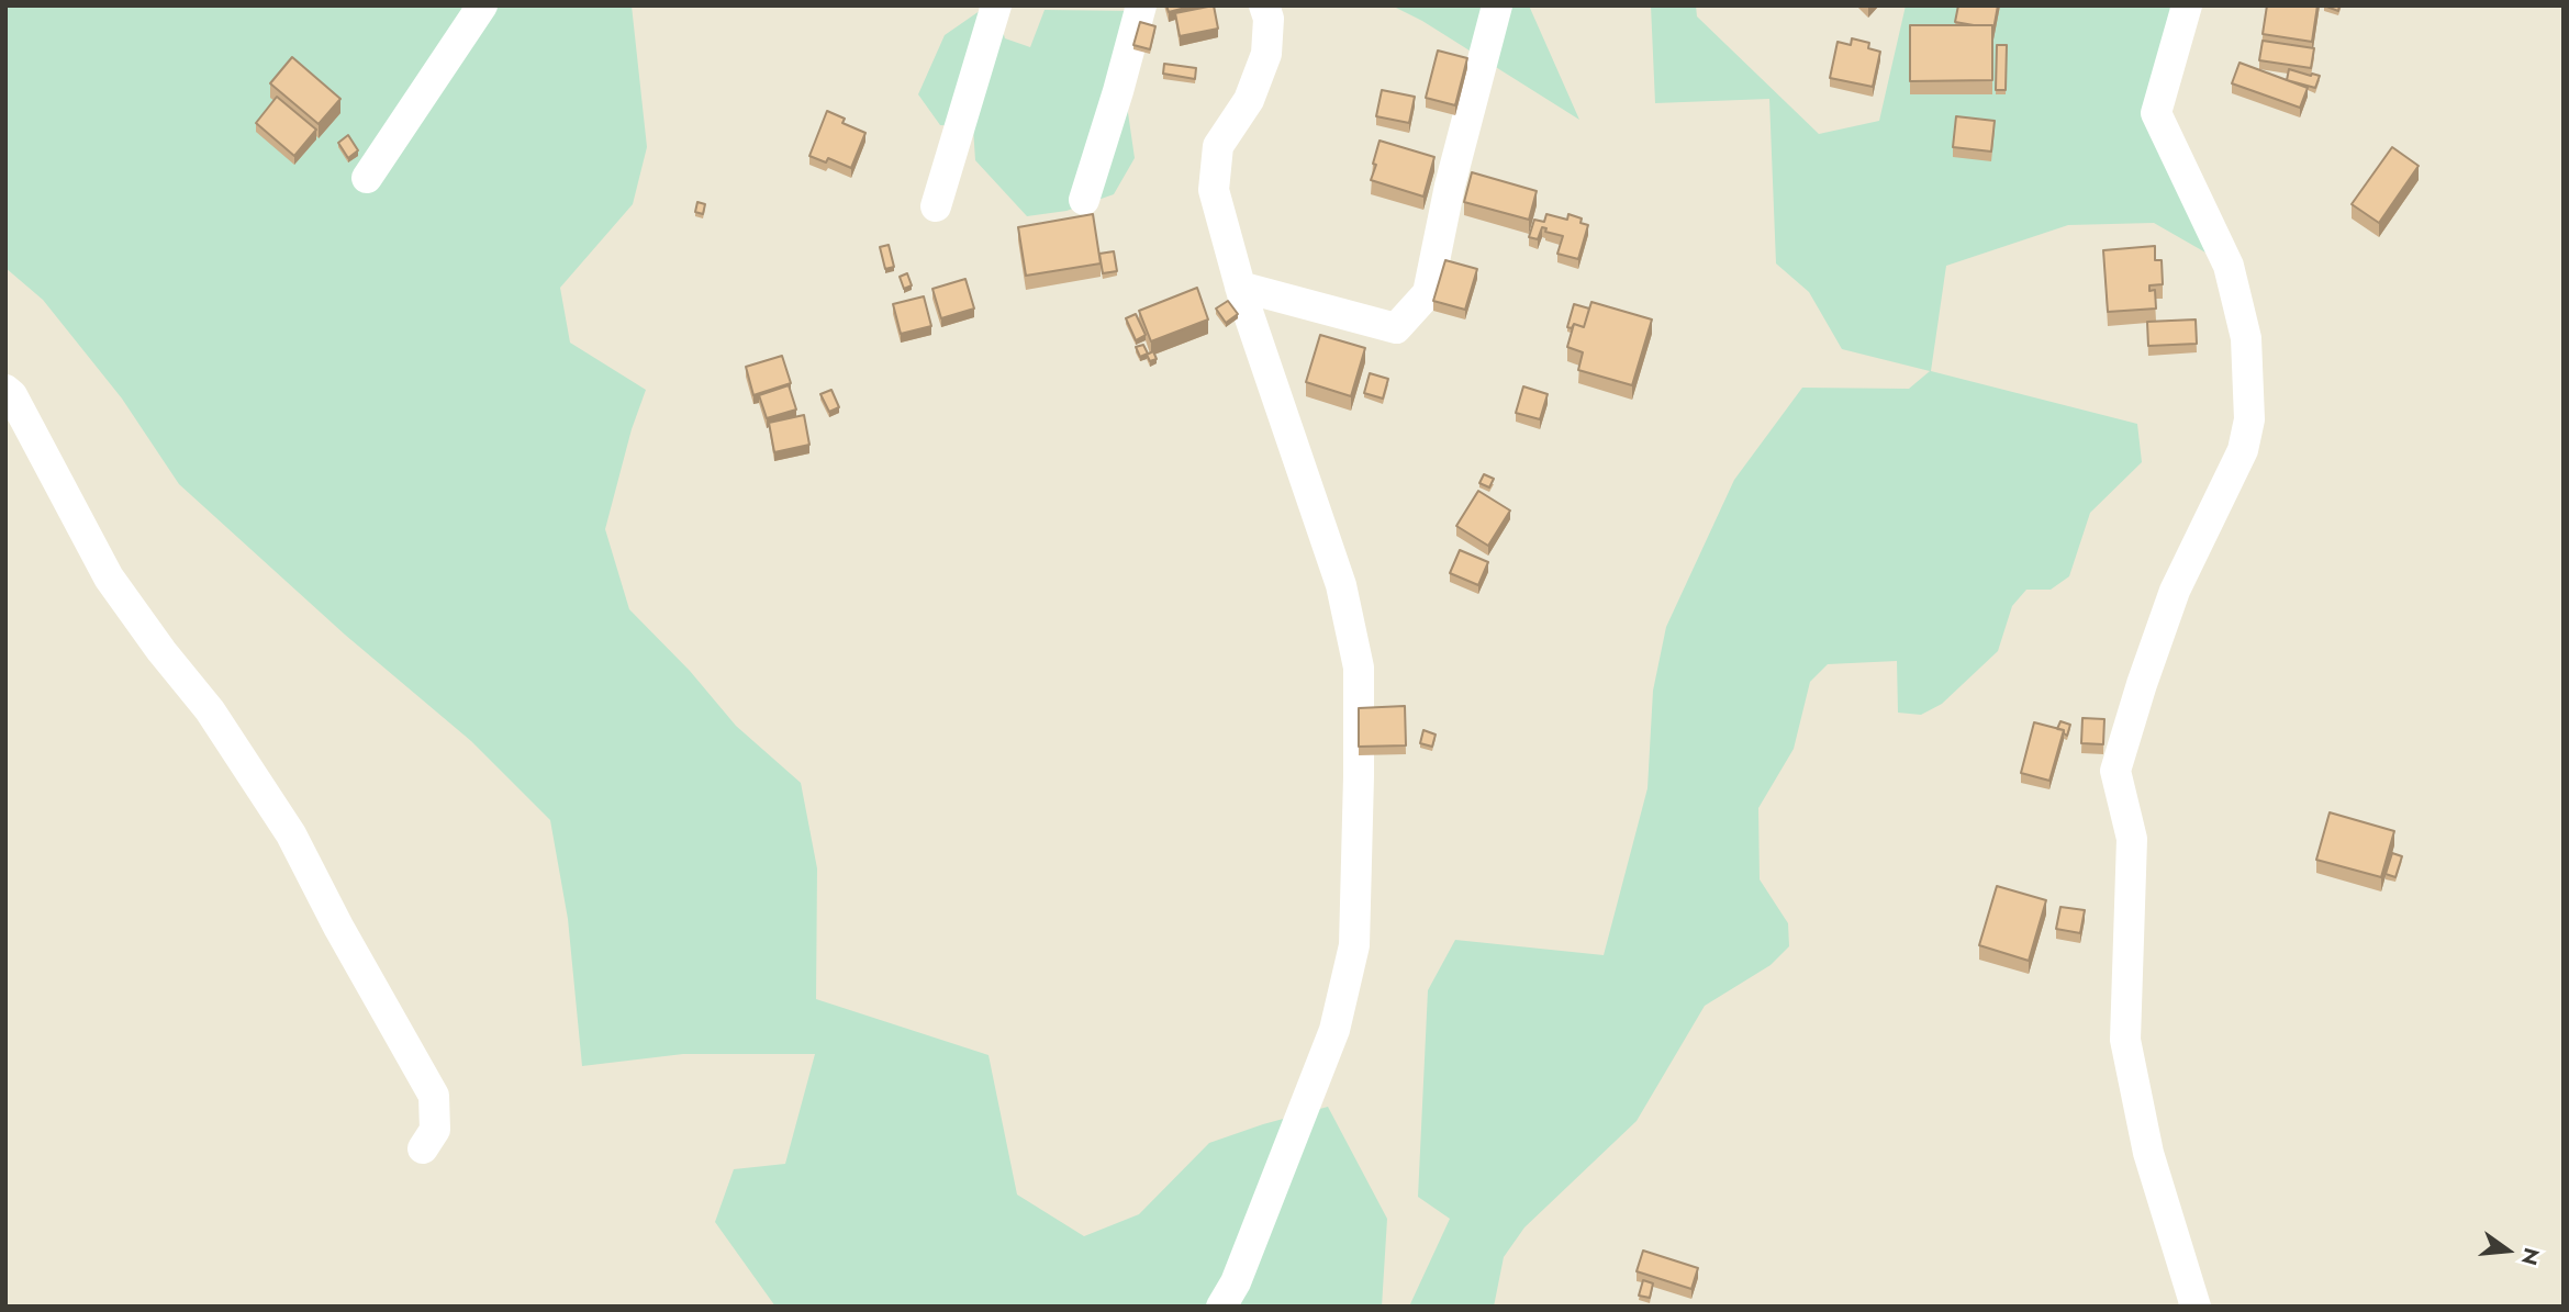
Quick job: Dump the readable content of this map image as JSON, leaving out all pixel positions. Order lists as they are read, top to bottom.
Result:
{
  "north": "right"
}
